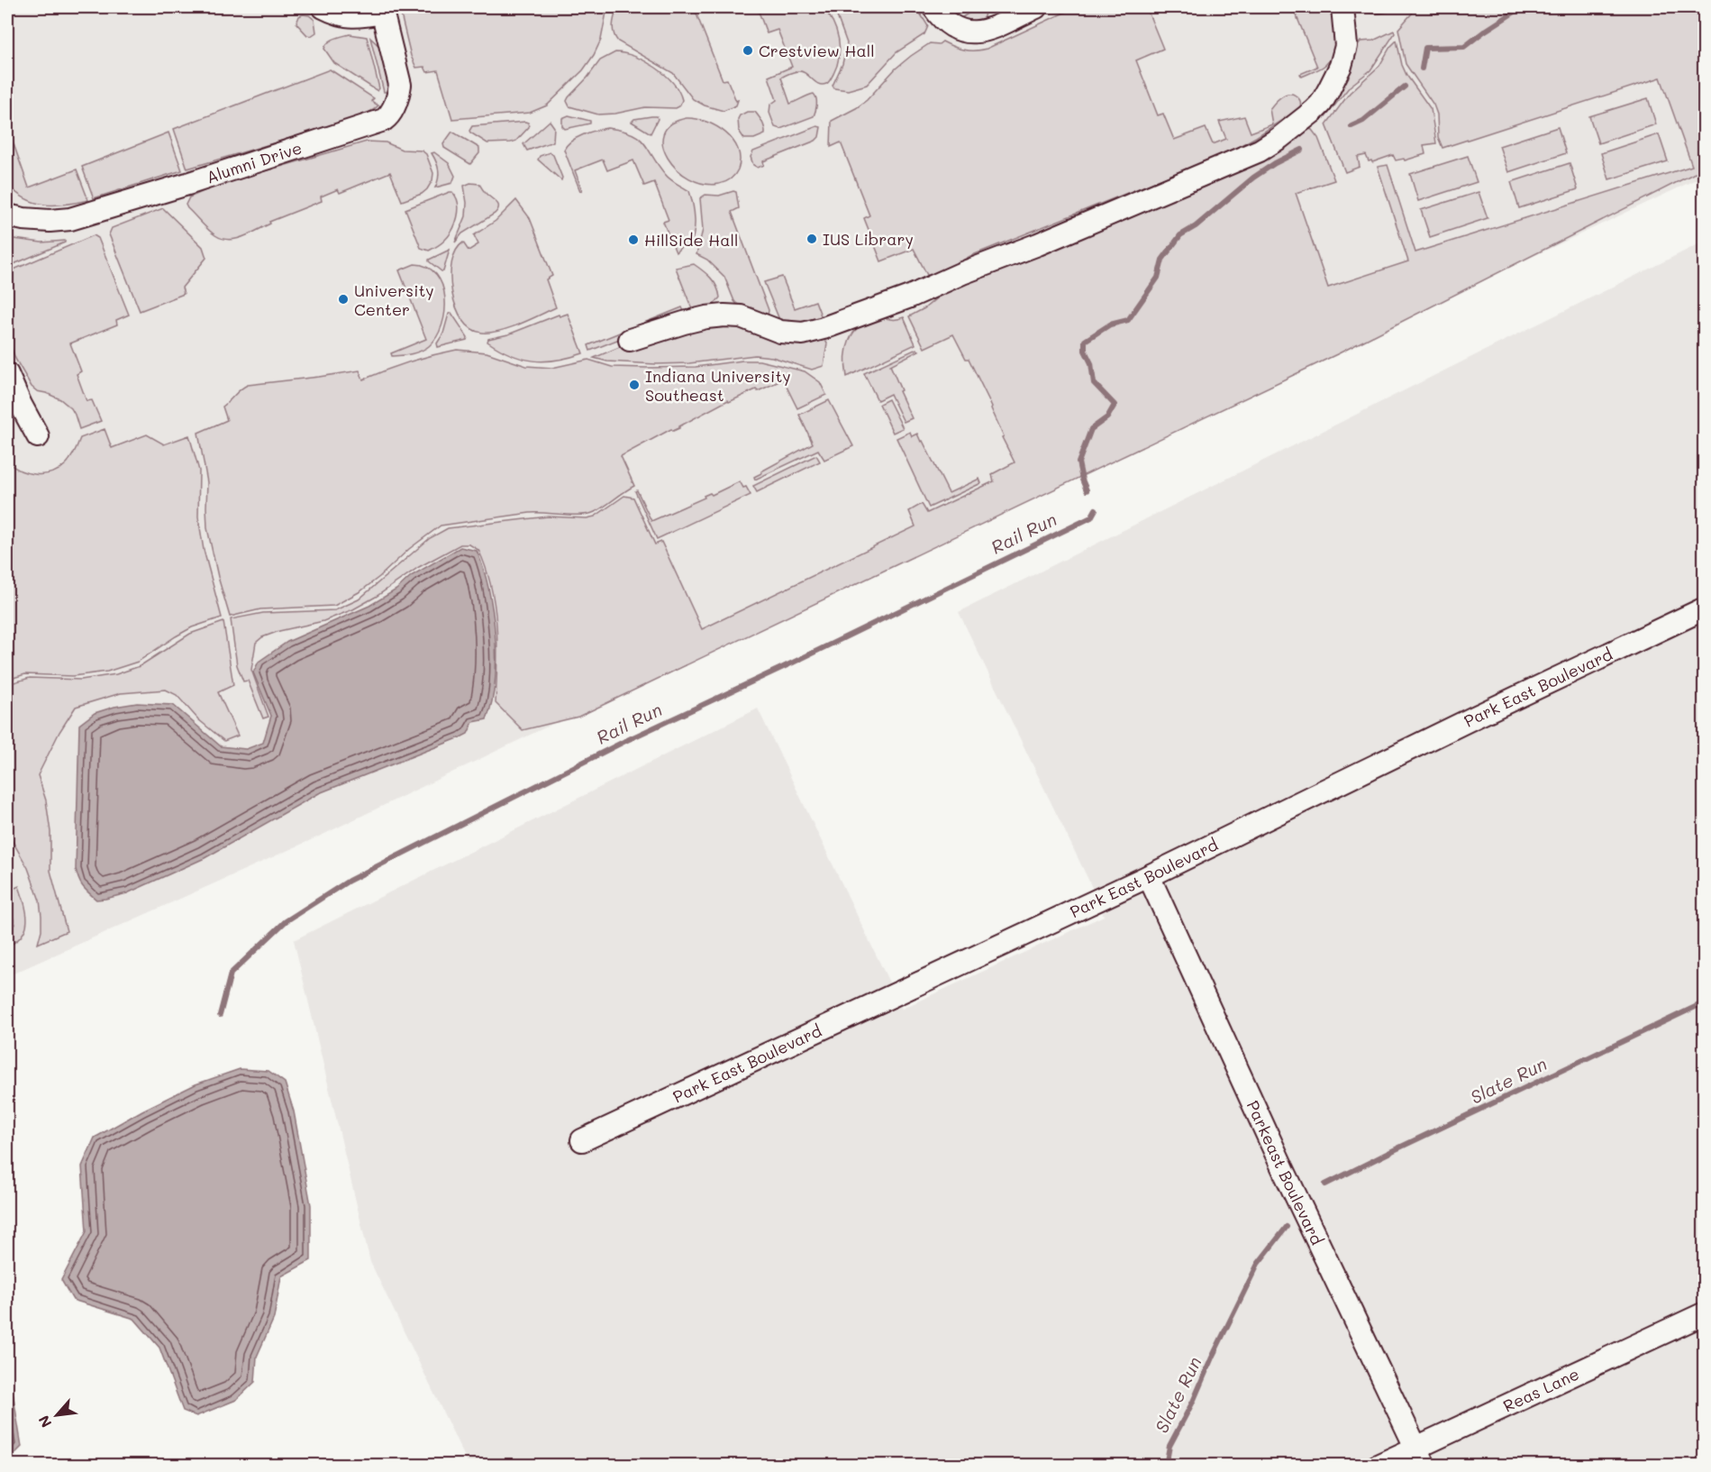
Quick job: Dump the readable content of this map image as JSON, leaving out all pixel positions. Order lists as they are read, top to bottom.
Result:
{
  "streets": {
    "street": [
      "Alumni Drive",
      "Park East Boulevard",
      "Parkeast Boulevard",
      "Reas Lane"
    ]
  },
  "crossings": [
    ["Park East Boulevard", "Parkeast Boulevard"],
    ["Parkeast Boulevard", "Reas Lane"]
  ],
  "water": ["Rail Run", "Slate Run"],
  "places": [
    "Crestview Hall",
    "IUS Library",
    "HillSide Hall",
    "University Center",
    "Indiana University Southeast"
  ],
  "north": "bottom left"
}
